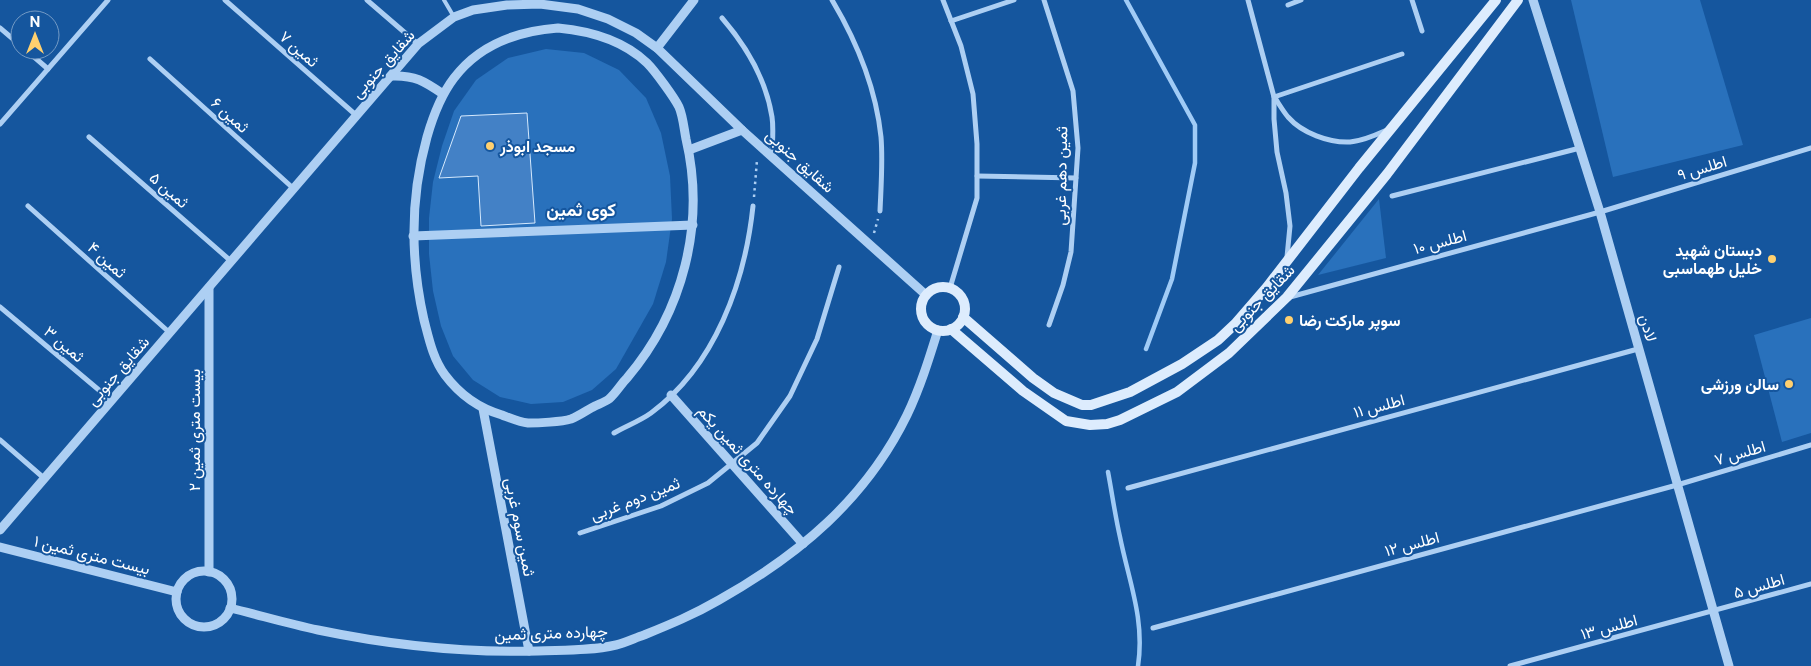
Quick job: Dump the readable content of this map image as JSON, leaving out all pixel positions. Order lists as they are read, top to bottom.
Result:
{
  "streets": {
    "main road": ["شقایق جنوبی"],
    "street": [
      "ثمین ۷",
      "ثمین ۶",
      "اطلس ۹",
      "ثمین دهم غربی",
      "ثمین ۵",
      "اطلس ۱۰",
      "ثمین ۴",
      "لادن",
      "ثمین ۳",
      "اطلس ۱۱",
      "بیست متری ثمین ۲",
      "اطلس ۷",
      "چهارده متری ثمین یکم",
      "ثمین دوم غربی",
      "ثمین سوم غربی",
      "اطلس ۱۲",
      "بیست متری ثمین ۱",
      "اطلس ۵",
      "اطلس ۱۳",
      "چهارده متری ثمین"
    ]
  },
  "crossings": [
    ["ثمین ۷", "شقایق جنوبی"],
    ["شقایق جنوبی", "ثمین ۶"],
    ["شقایق جنوبی", "ثمین ۵"],
    ["شقایق جنوبی", "اطلس ۱۰"],
    ["شقایق جنوبی", "ثمین ۴"],
    ["شقایق جنوبی", "ثمین ۳"],
    ["شقایق جنوبی", "بیست متری ثمین ۲"],
    ["شقایق جنوبی", "چهارده متری ثمین"],
    ["اطلس ۹", "اطلس ۱۰"],
    ["اطلس ۹", "لادن"],
    ["اطلس ۱۰", "لادن"],
    ["لادن", "اطلس ۱۱"],
    ["لادن", "اطلس ۷"],
    ["لادن", "اطلس ۱۲"],
    ["لادن", "اطلس ۵"],
    ["لادن", "اطلس ۱۳"],
    ["بیست متری ثمین ۲", "بیست متری ثمین ۱"],
    ["بیست متری ثمین ۲", "چهارده متری ثمین"],
    ["اطلس ۷", "اطلس ۱۲"],
    ["چهارده متری ثمین یکم", "ثمین دوم غربی"],
    ["چهارده متری ثمین یکم", "چهارده متری ثمین"],
    ["ثمین سوم غربی", "چهارده متری ثمین"],
    ["بیست متری ثمین ۱", "چهارده متری ثمین"],
    ["اطلس ۵", "اطلس ۱۳"]
  ],
  "districts": ["کوی ثمین"],
  "places": [
    "مسجد ابوذر",
    "دبستان شهید خلیل طهماسبی",
    "سوپر مارکت رضا",
    "سالن ورزشی"
  ],
  "north": "top"
}
